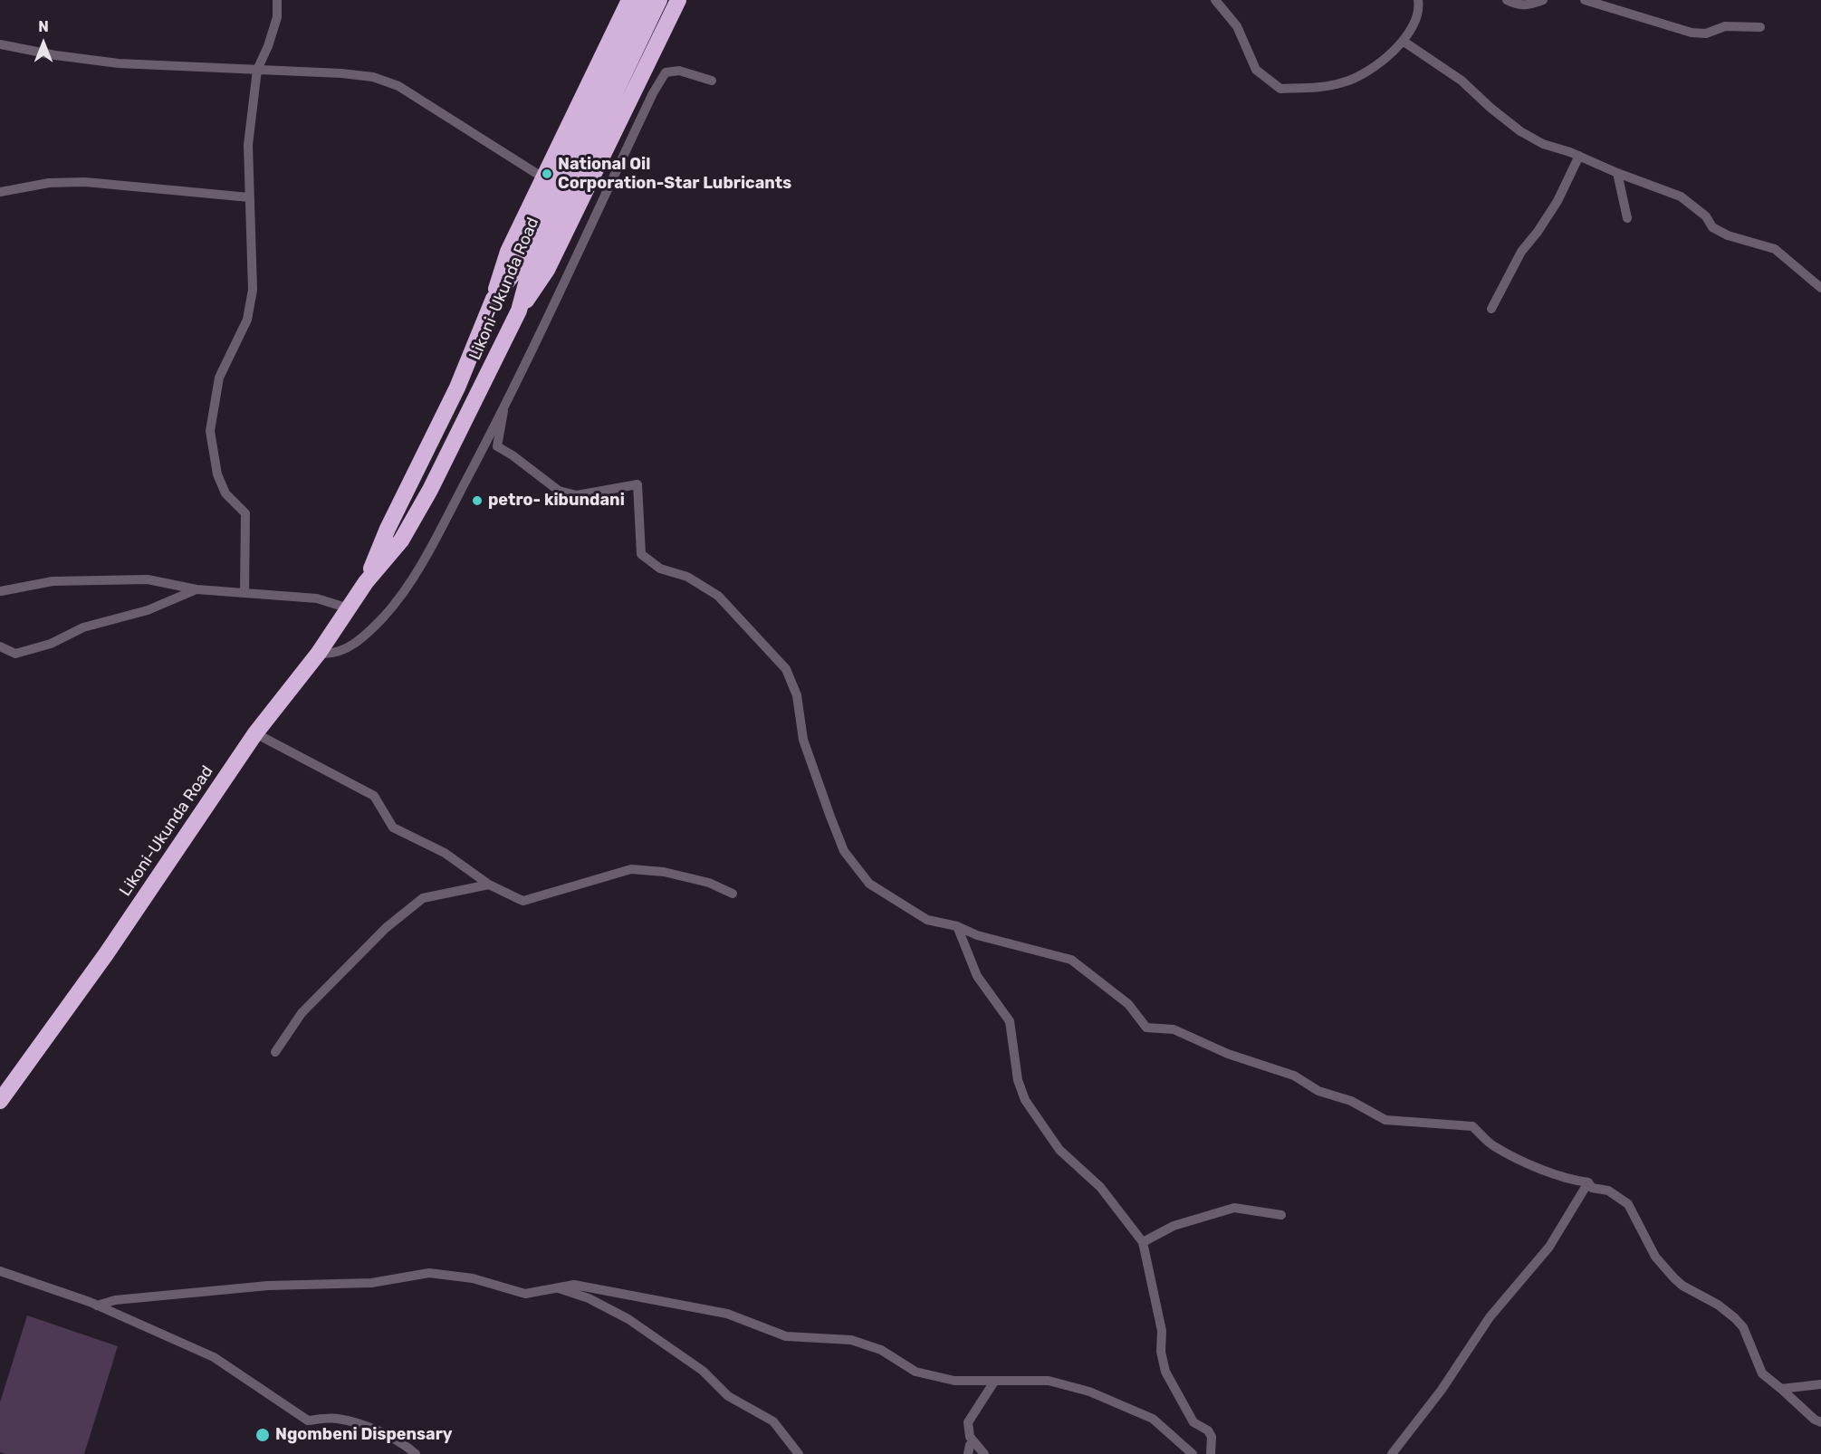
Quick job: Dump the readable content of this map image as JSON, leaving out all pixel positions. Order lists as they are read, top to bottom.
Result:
{
  "streets": {
    "highway": ["Likoni-Ukunda Road"]
  },
  "places": ["National Oil Corporation-Star Lubricants", "petro- kibundani", "Ngombeni Dispensary"],
  "north": "top"
}
